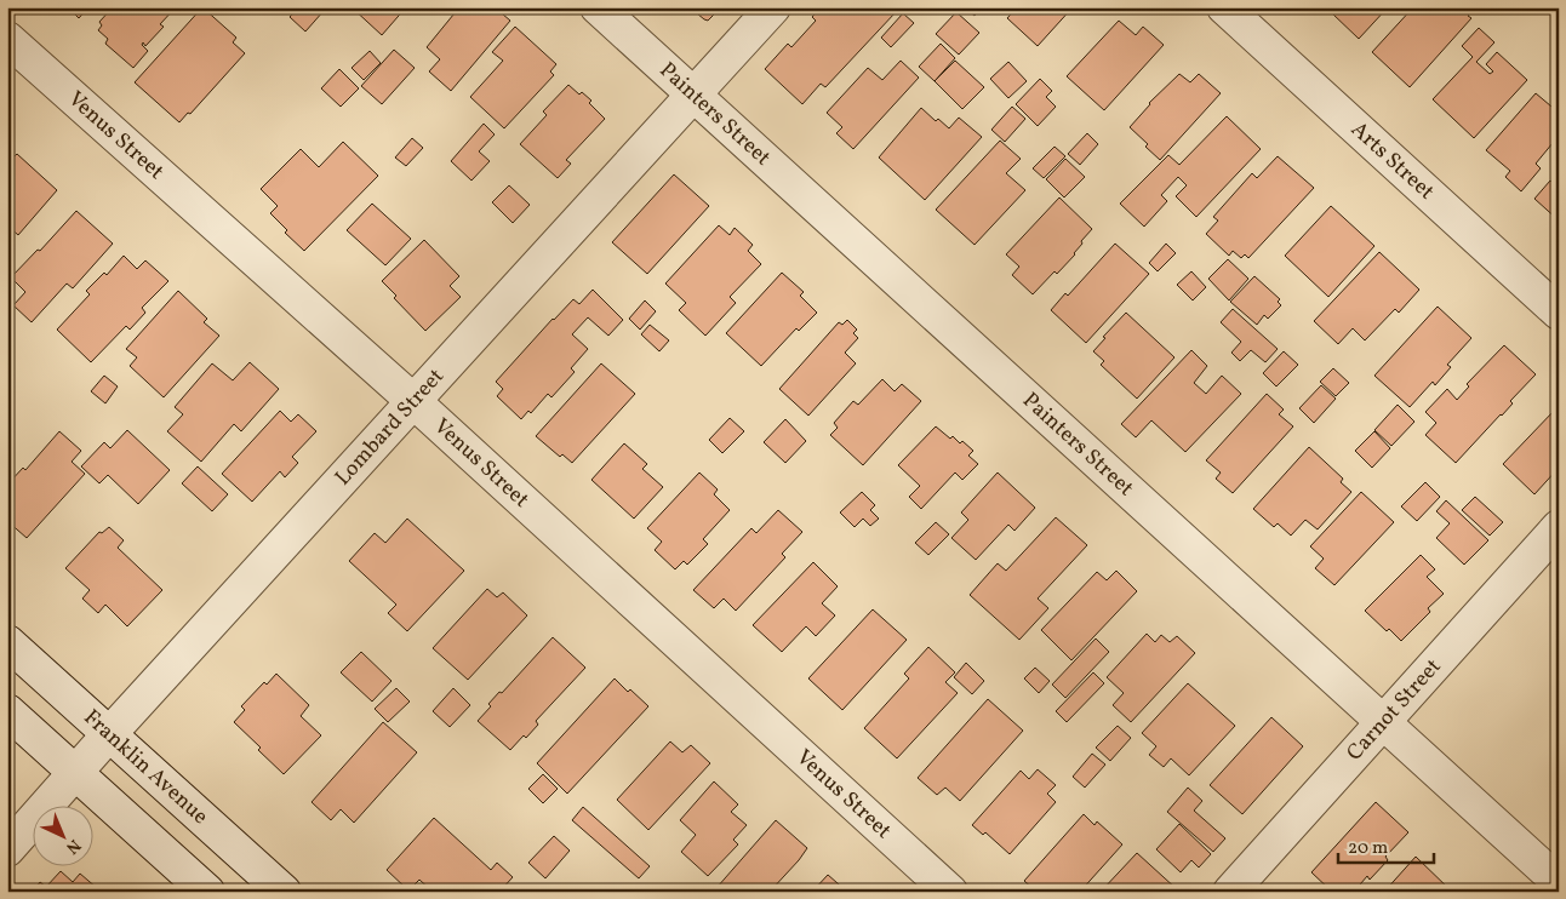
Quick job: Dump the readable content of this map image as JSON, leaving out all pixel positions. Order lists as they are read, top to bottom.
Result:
{
  "streets": {
    "street": [
      "Painters Street",
      "Venus Street",
      "Arts Street",
      "Lombard Street",
      "Carnot Street",
      "Franklin Avenue"
    ]
  },
  "crossings": [
    ["Painters Street", "Lombard Street"],
    ["Painters Street", "Carnot Street"],
    ["Venus Street", "Lombard Street"],
    ["Lombard Street", "Franklin Avenue"]
  ],
  "scale_bar": "20 m",
  "north": "bottom right"
}
